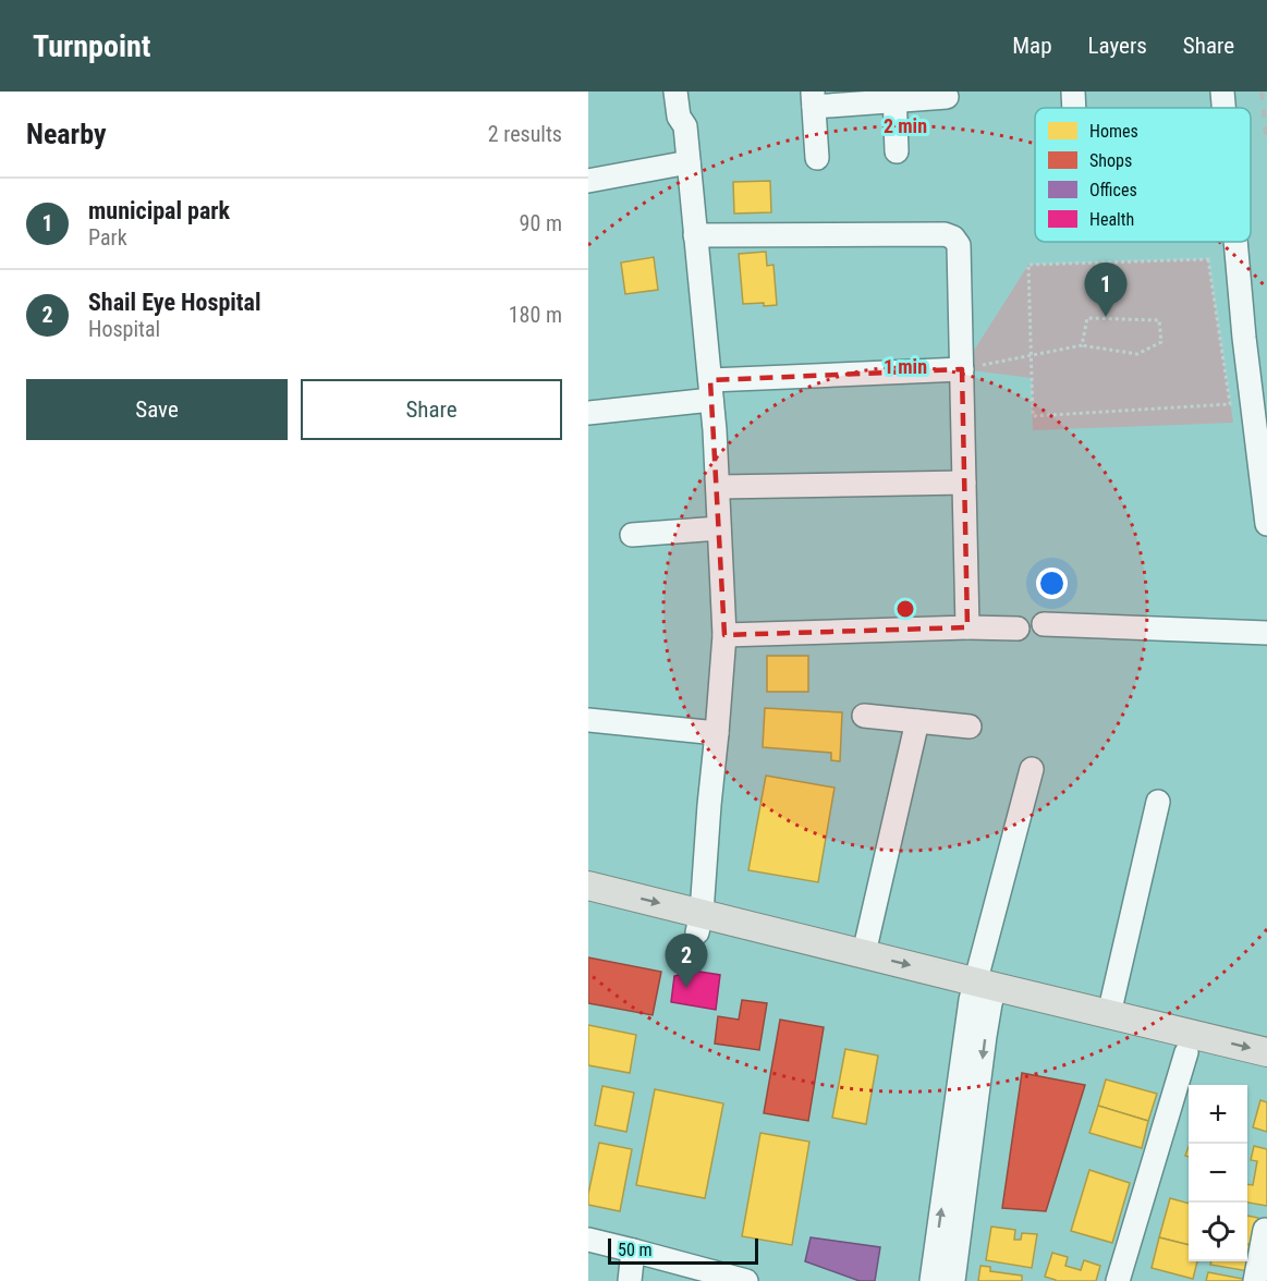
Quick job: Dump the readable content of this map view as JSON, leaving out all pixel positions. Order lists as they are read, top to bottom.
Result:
{
  "legend": [
    "Homes",
    "Shops",
    "Offices",
    "Health"
  ],
  "scale_bar": "50 m",
  "page": {
    "header": "Turnpoint",
    "nav": ["Map", "Layers", "Share"],
    "heading": ["Nearby", "2 results"],
    "list": [
      {
        "mark": "1",
        "name": "municipal park",
        "note": "Park",
        "value": "90 m"
      },
      {
        "mark": "2",
        "name": "Shail Eye Hospital",
        "note": "Hospital",
        "value": "180 m"
      }
    ],
    "pins": ["1", "2"],
    "buttons": ["Save", "Share"],
    "map_buttons": ["+", "−"],
    "scale": "50 m"
  },
  "rings": ["2 min", "1 min"]
}
